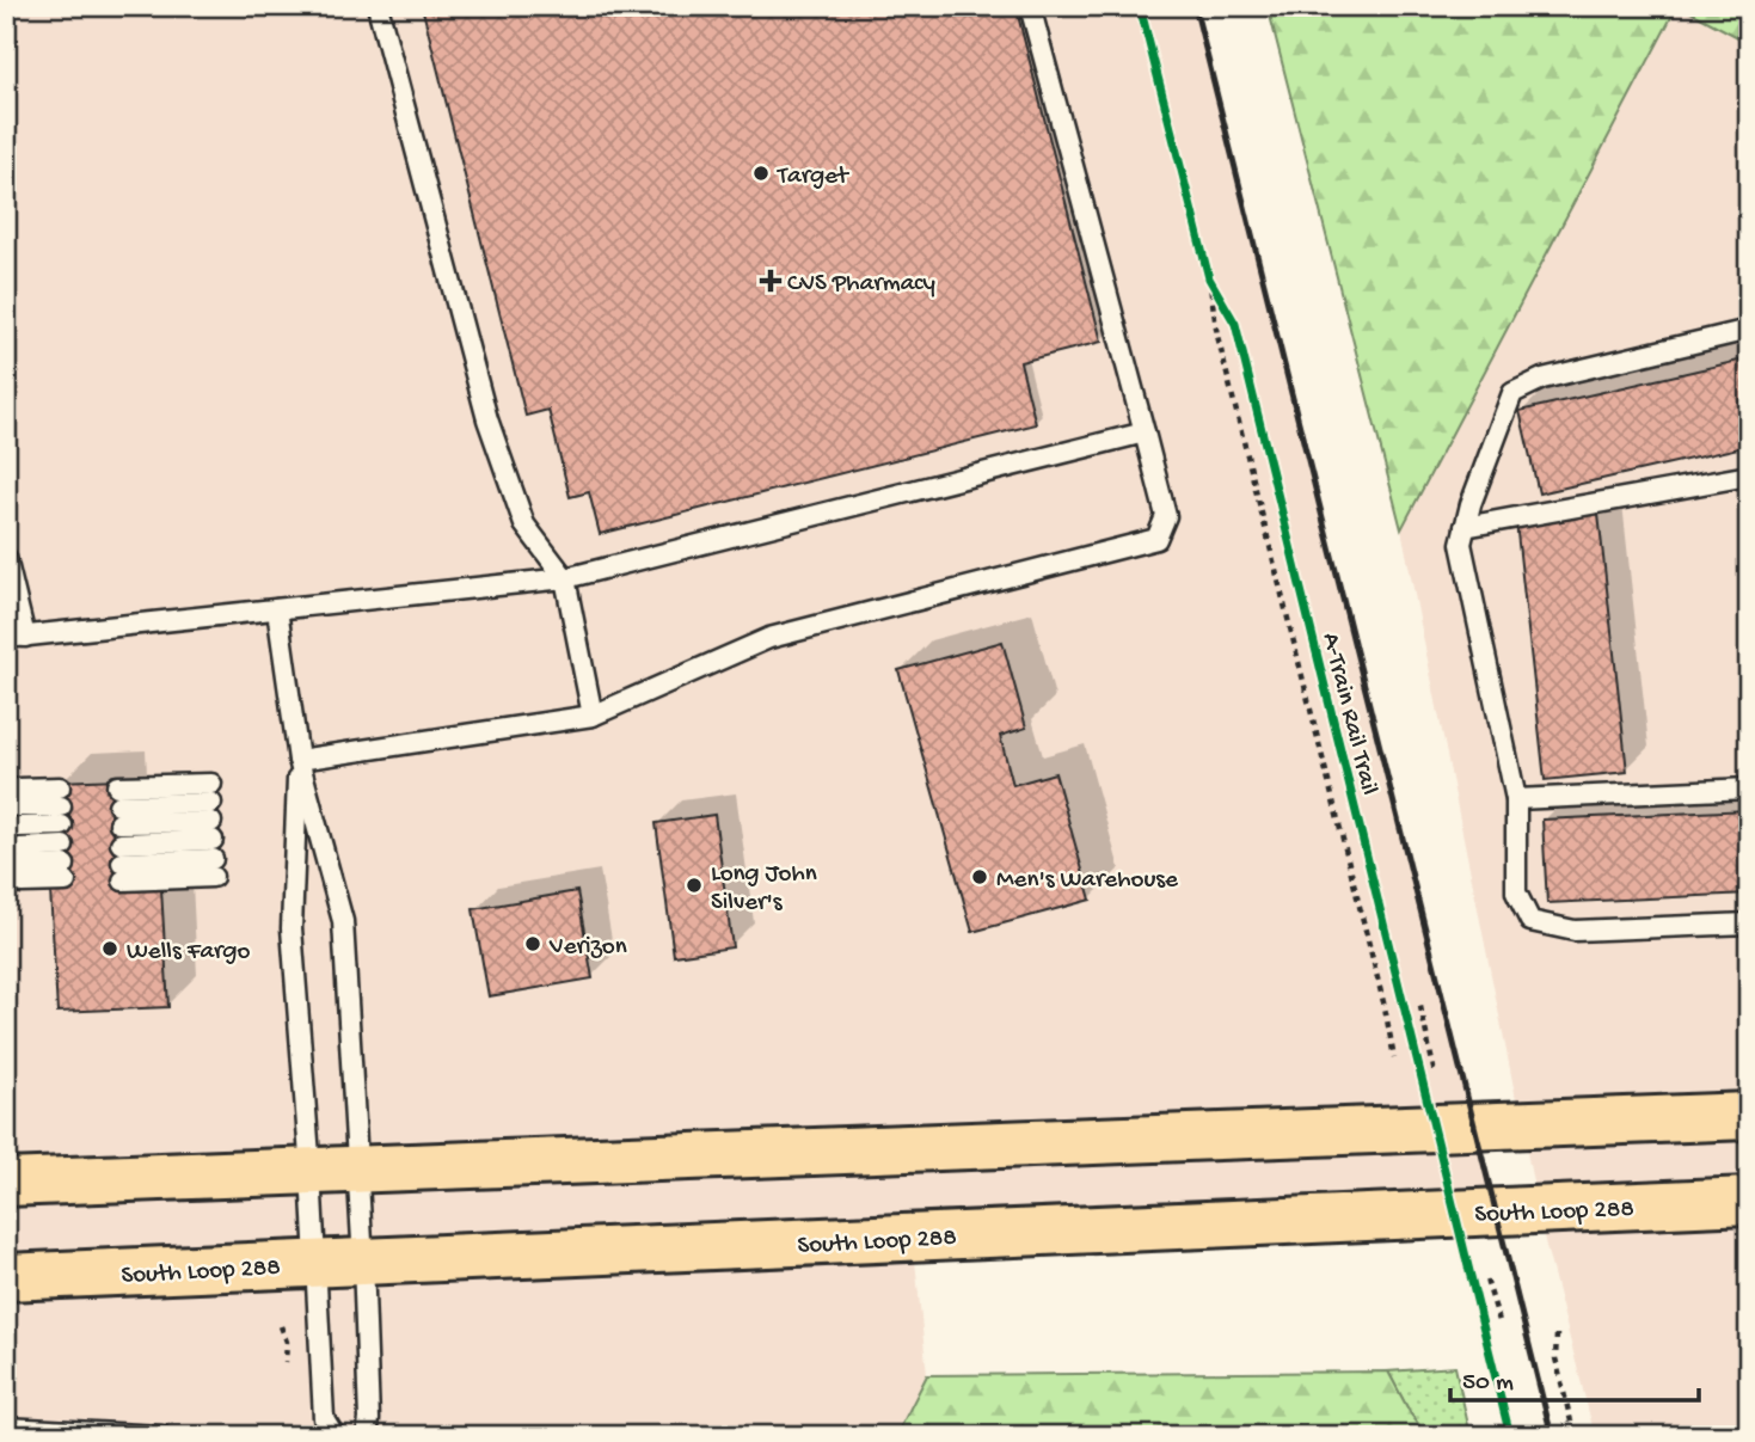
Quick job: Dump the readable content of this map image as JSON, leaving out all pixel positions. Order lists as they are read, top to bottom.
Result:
{
  "streets": {
    "highway": ["South Loop 288"],
    "cycle path": ["A-Train Rail Trail"]
  },
  "places": {
    "other": [
      "Target",
      "Men's Warehouse",
      "Long John Silver's",
      "Verizon",
      "Wells Fargo"
    ],
    "health": ["CVS Pharmacy"]
  },
  "scale_bar": "50 m"
}
